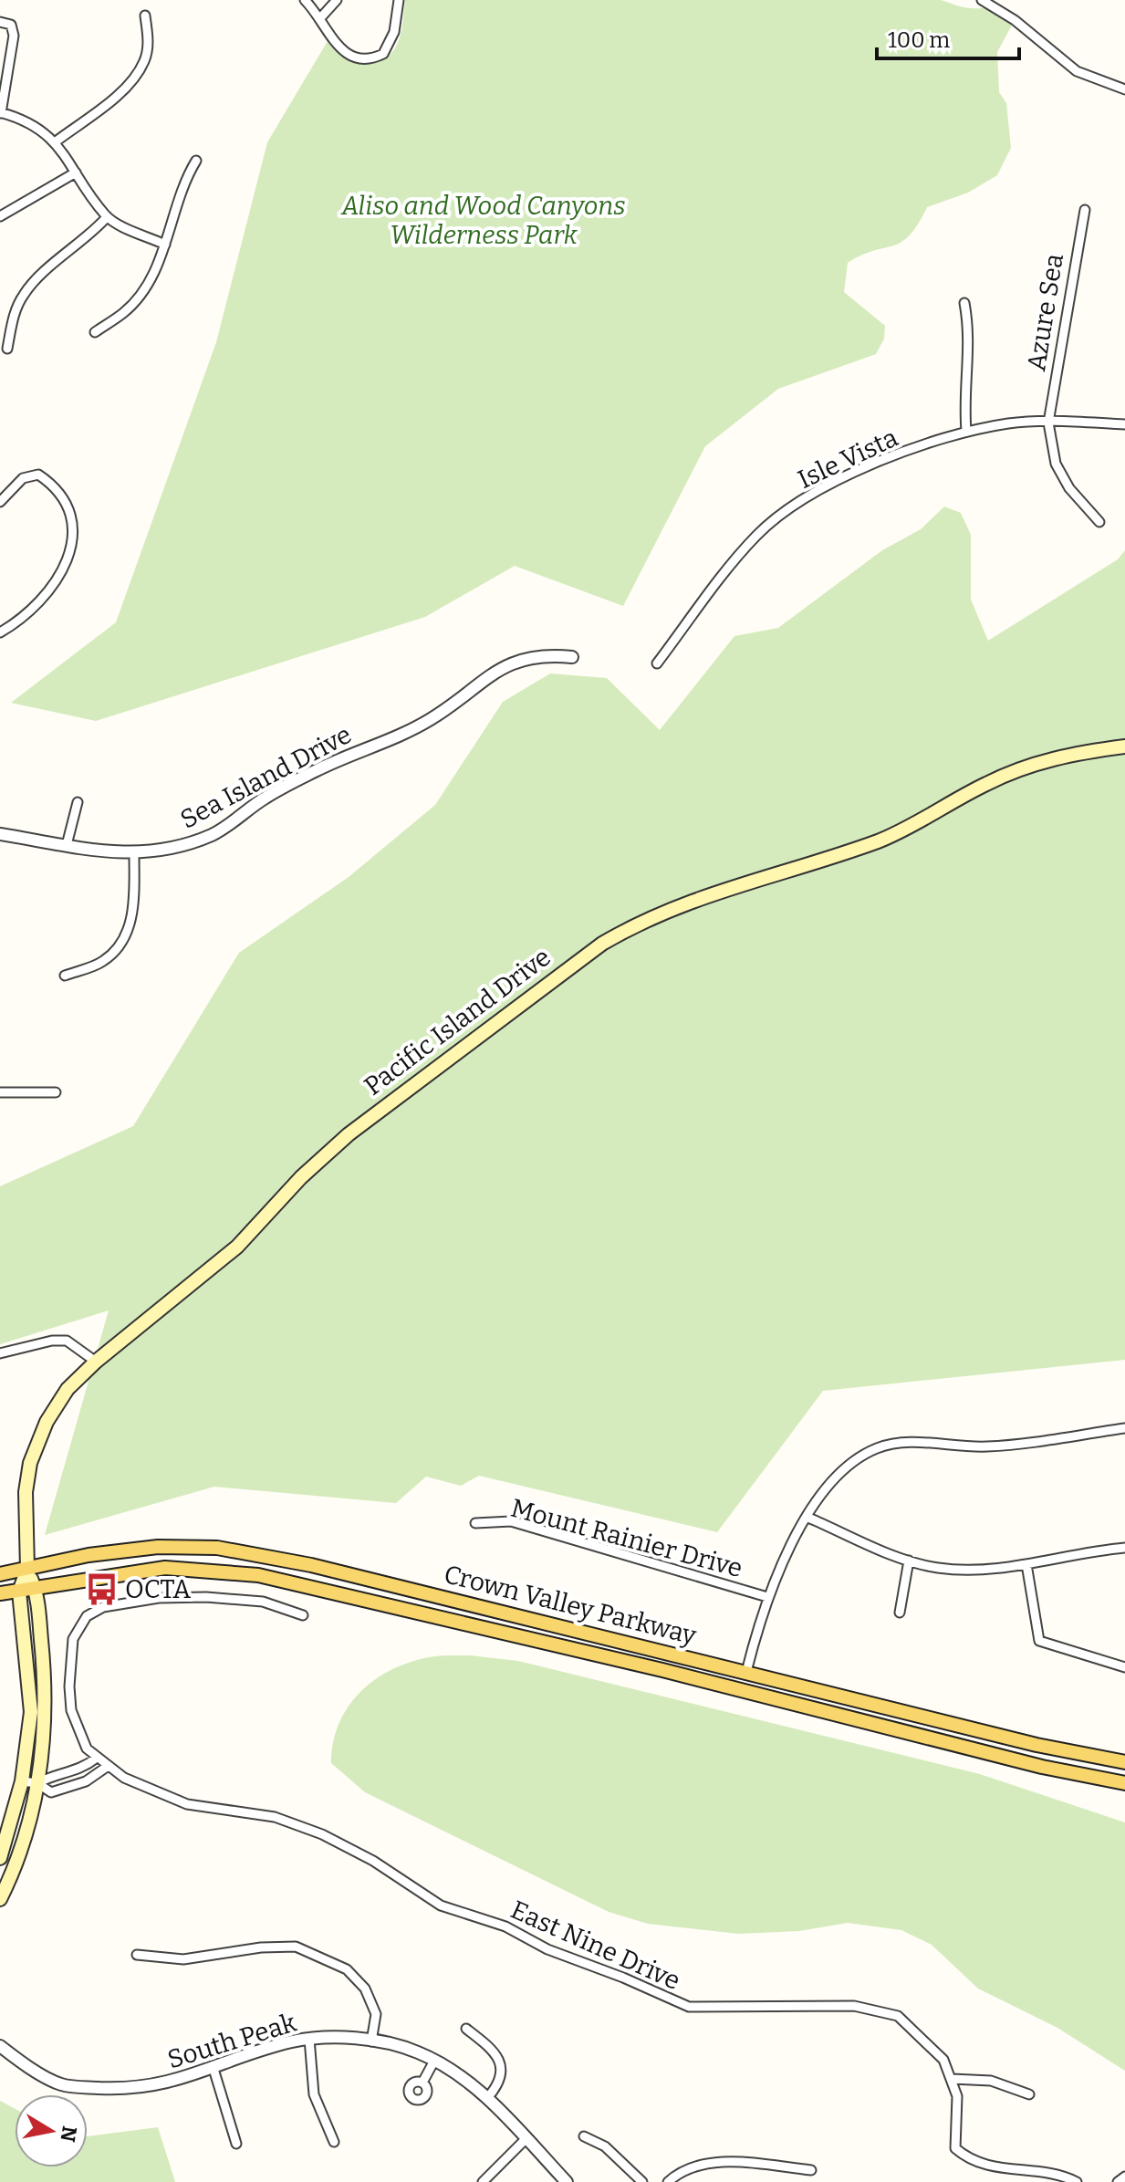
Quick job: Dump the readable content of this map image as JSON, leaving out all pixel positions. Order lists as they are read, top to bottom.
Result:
{
  "streets": {
    "main road": ["Pacific Island Drive", "Crown Valley Parkway"],
    "street": [
      "Azure Sea",
      "Isle Vista",
      "Sea Island Drive",
      "Mount Rainier Drive",
      "East Nine Drive",
      "South Peak"
    ]
  },
  "crossings": [
    ["Azure Sea", "Isle Vista"],
    ["Pacific Island Drive", "Crown Valley Parkway"]
  ],
  "parks": ["Aliso and Wood Canyons Wilderness Park"],
  "places": {
    "bus stop": ["OCTA"]
  },
  "scale_bar": "100 m",
  "north": "right"
}
